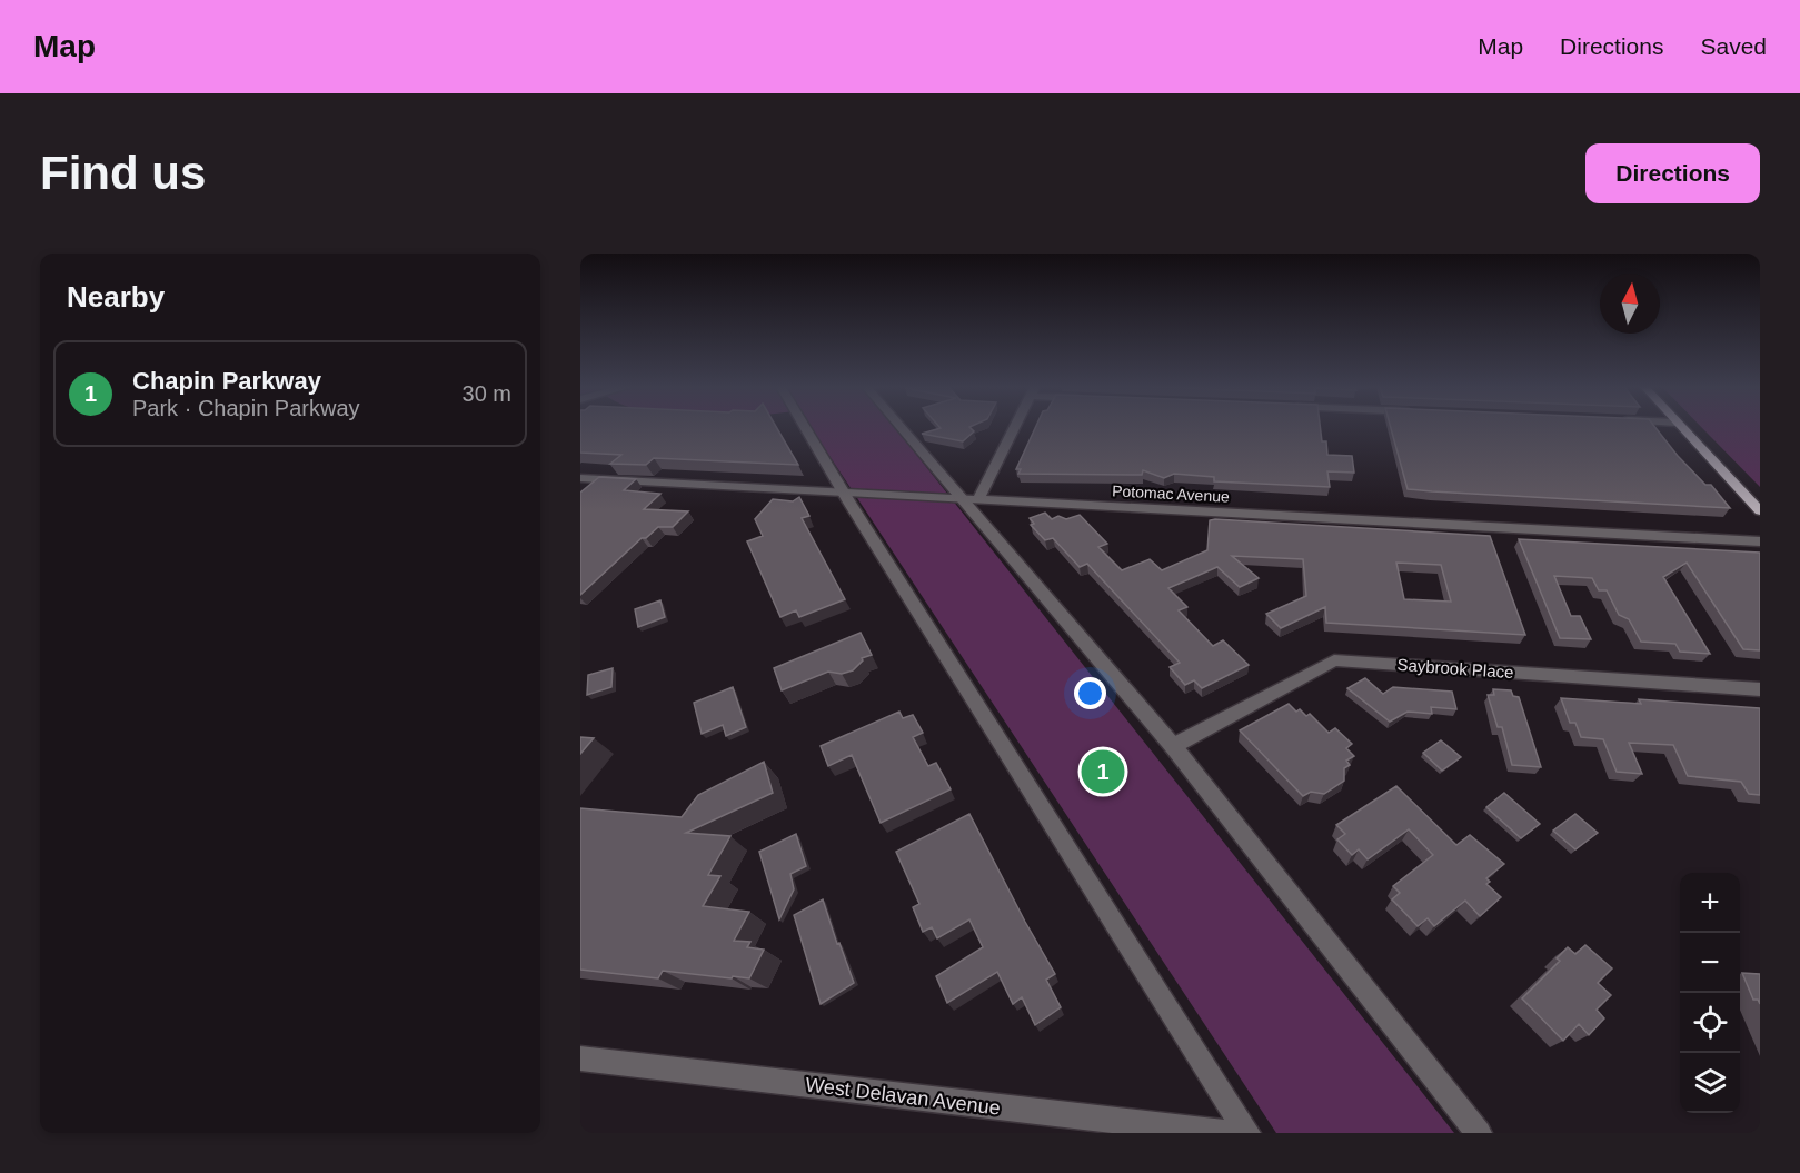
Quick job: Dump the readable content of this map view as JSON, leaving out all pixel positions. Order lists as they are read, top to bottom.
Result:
{
  "streets": {
    "street": ["Potomac Avenue", "Saybrook Place", "West Delavan Avenue"]
  },
  "north": "top",
  "page": {
    "header": "Map",
    "nav": ["Map", "Directions", "Saved"],
    "buttons": "Directions",
    "title": "Find us",
    "heading": "Nearby",
    "list": [
      {
        "mark": "1",
        "name": "Chapin Parkway",
        "note": "Park · Chapin Parkway",
        "value": "30 m"
      }
    ],
    "pins": "1",
    "map_buttons": ["+", "−"]
  }
}
